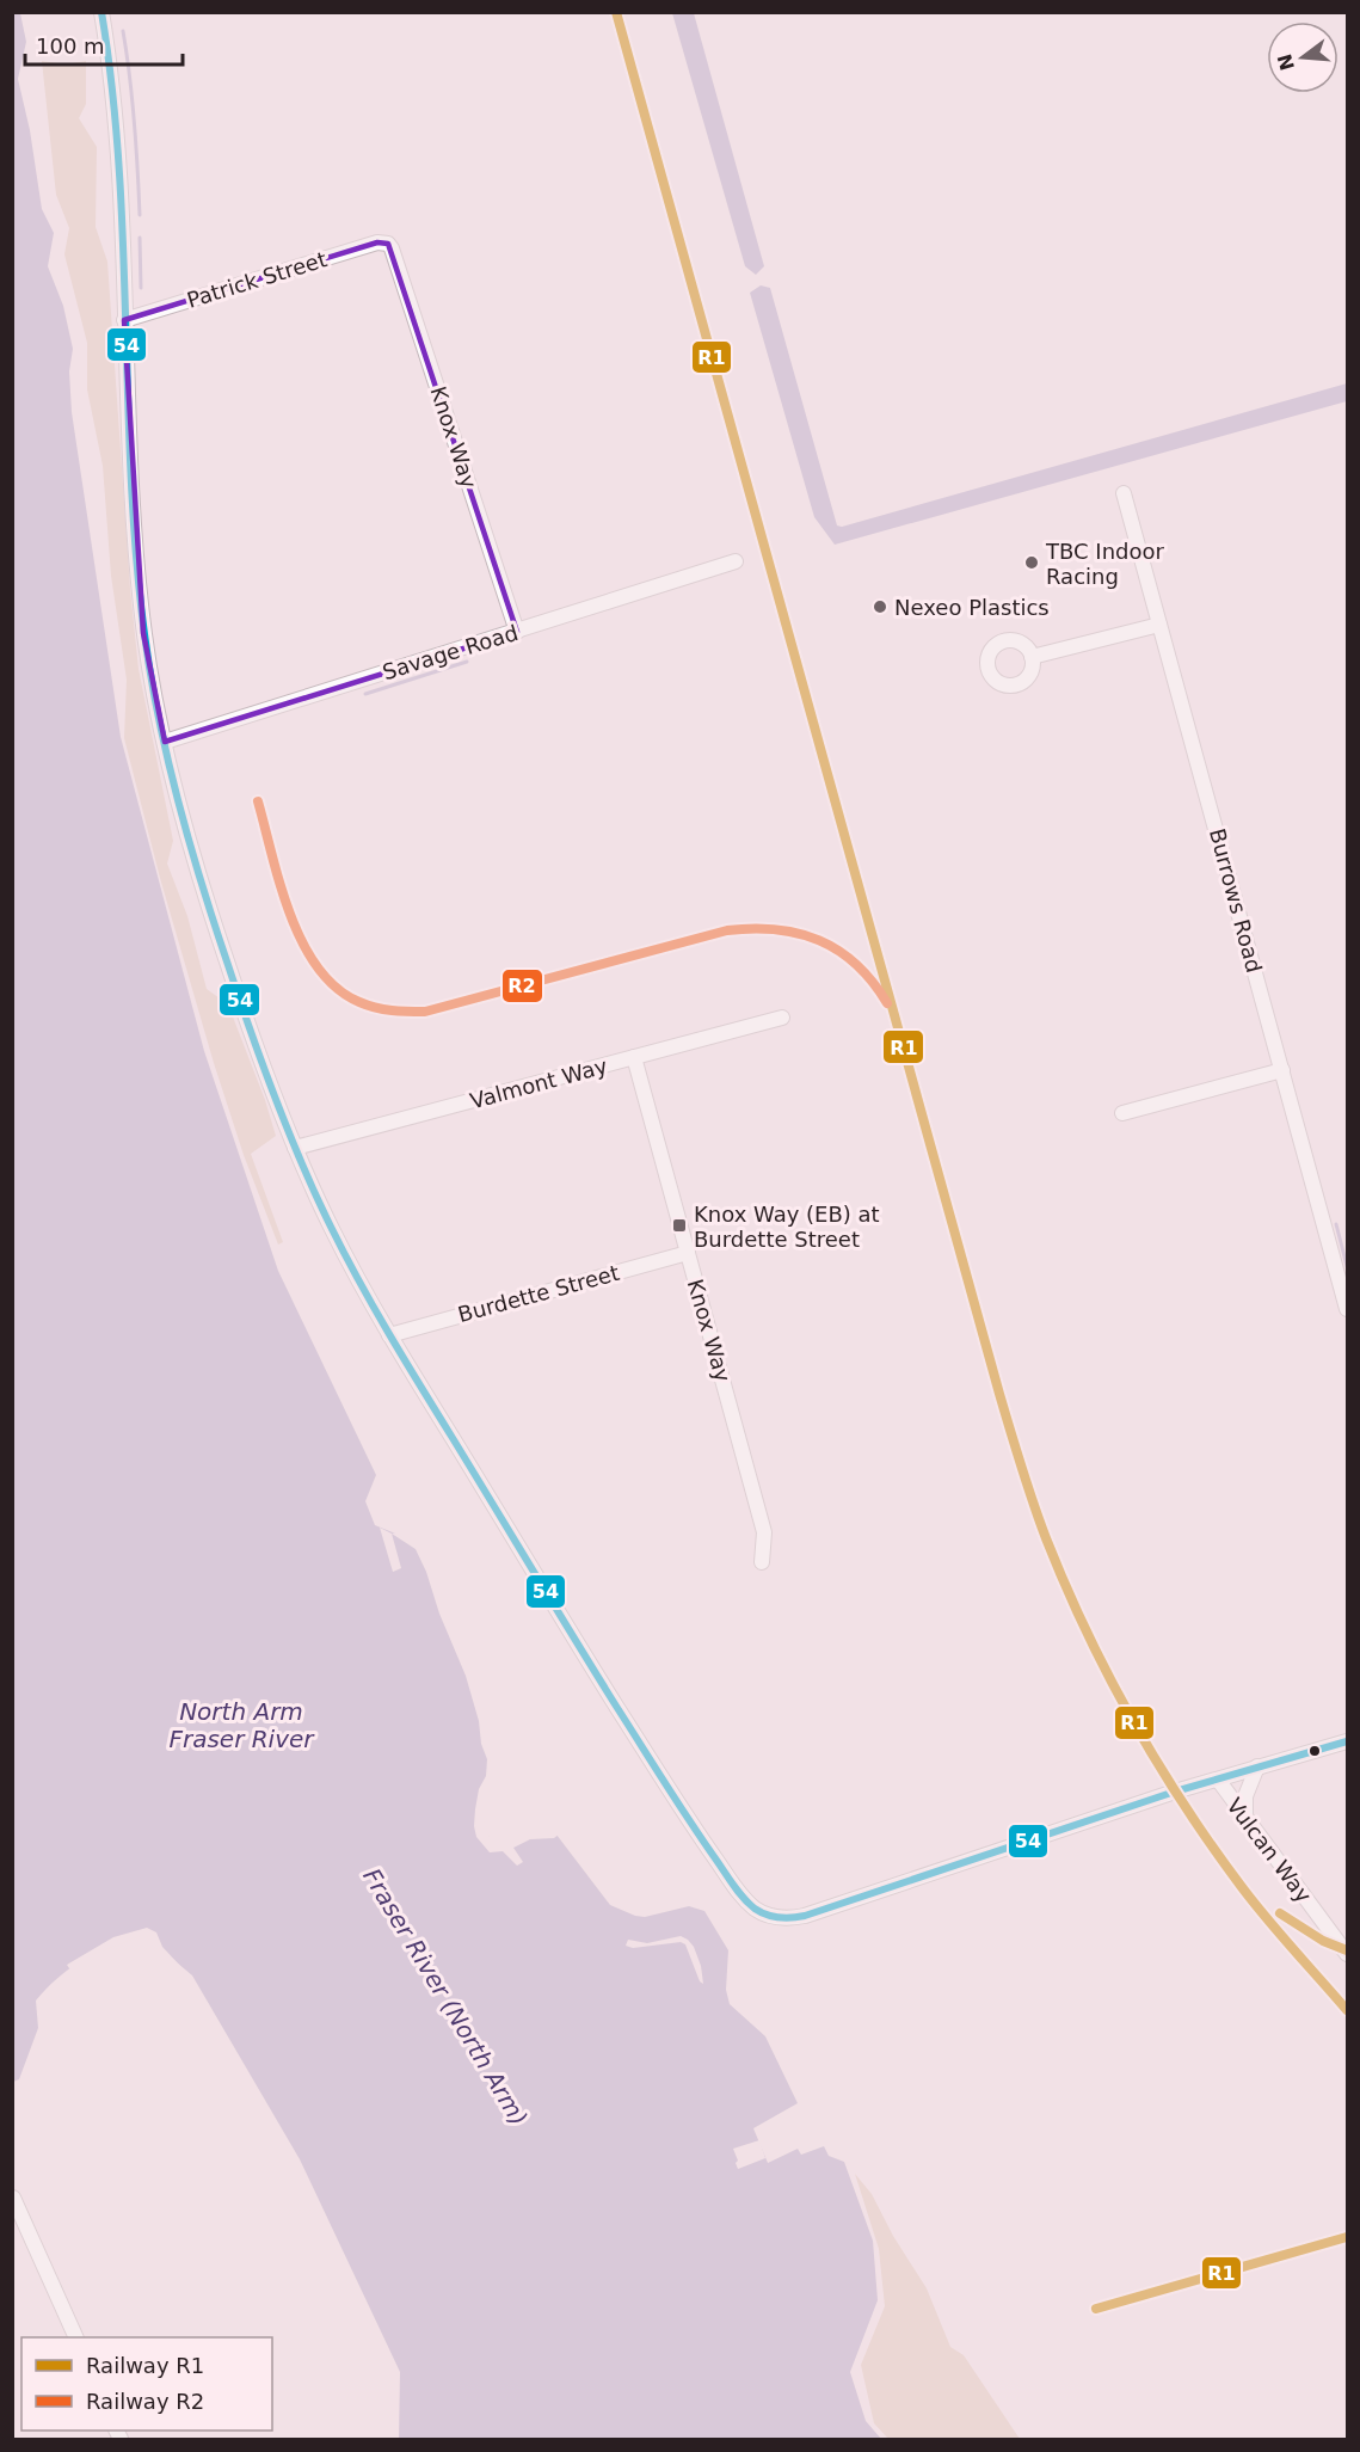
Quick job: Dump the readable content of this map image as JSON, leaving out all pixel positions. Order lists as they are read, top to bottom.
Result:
{
  "streets": {
    "street": [
      "Patrick Street",
      "Knox Way",
      "Savage Road",
      "Burrows Road",
      "Valmont Way",
      "Burdette Street",
      "Vulcan Way"
    ]
  },
  "crossings": [
    ["Patrick Street", "Knox Way"],
    ["Knox Way", "Savage Road"],
    ["Knox Way", "Valmont Way"],
    ["Knox Way", "Burdette Street"]
  ],
  "water": ["North Arm Fraser River", "Fraser River (North Arm)"],
  "places": {
    "other": ["TBC Indoor Racing", "Nexeo Plastics"],
    "transit": ["Knox Way (EB) at Burdette Street"]
  },
  "lines": ["rail line R1", "transit line 54", "rail line R2"],
  "legend": ["Railway R1", "Railway R2"],
  "scale_bar": "100 m",
  "north": "left"
}
